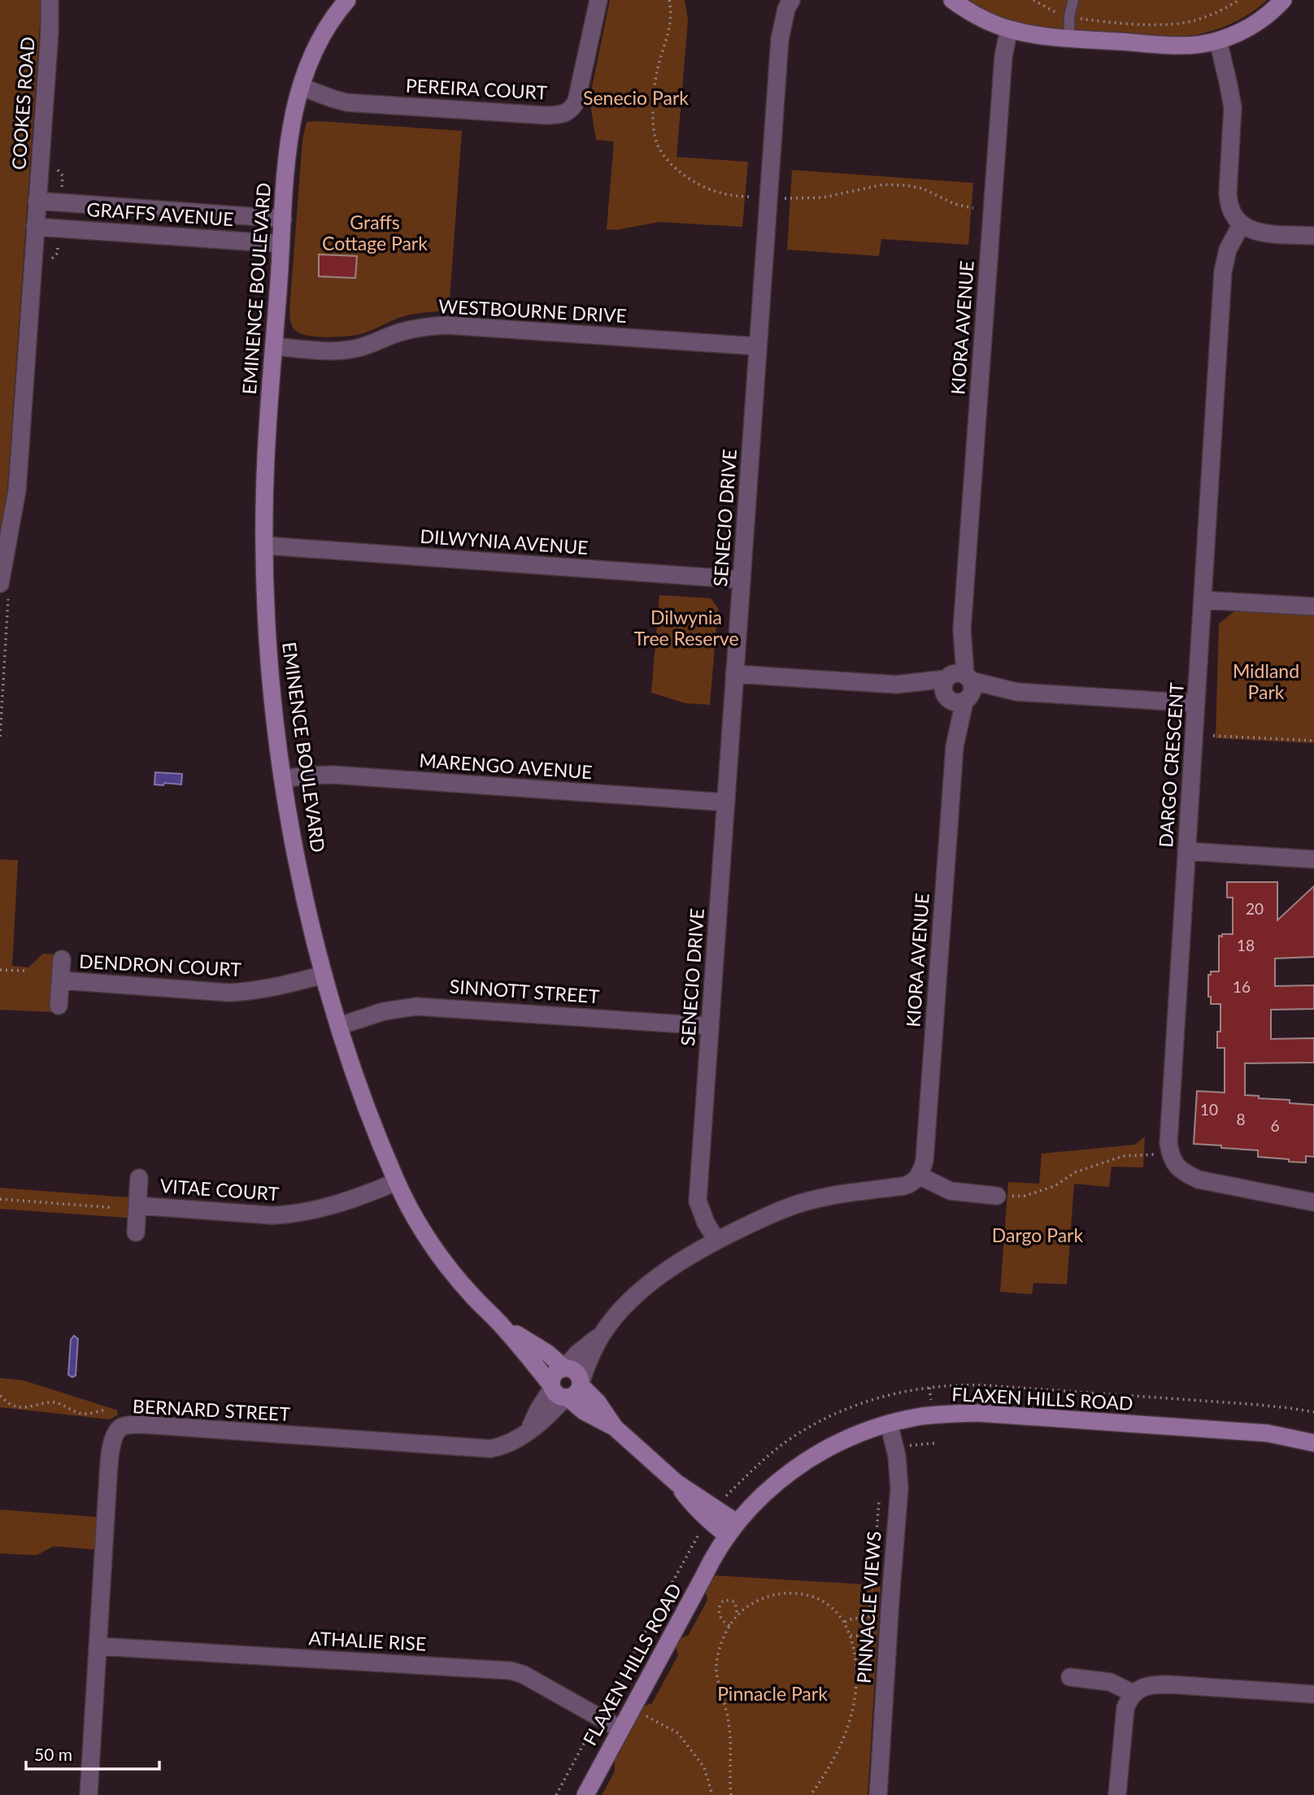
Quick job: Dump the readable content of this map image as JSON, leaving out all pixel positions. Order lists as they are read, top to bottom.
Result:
{
  "streets": {
    "street": [
      "PEREIRA COURT",
      "COOKES ROAD",
      "GRAFFS AVENUE",
      "EMINENCE BOULEVARD",
      "WESTBOURNE DRIVE",
      "KIORA AVENUE",
      "SENECIO DRIVE",
      "DILWYNIA AVENUE",
      "DARGO CRESCENT",
      "MARENGO AVENUE",
      "DENDRON COURT",
      "SINNOTT STREET",
      "VITAE COURT",
      "FLAXEN HILLS ROAD",
      "BERNARD STREET",
      "PINNACLE VIEWS",
      "ATHALIE RISE"
    ]
  },
  "crossings": [
    ["PEREIRA COURT", "EMINENCE BOULEVARD"],
    ["COOKES ROAD", "GRAFFS AVENUE"],
    ["GRAFFS AVENUE", "EMINENCE BOULEVARD"],
    ["EMINENCE BOULEVARD", "WESTBOURNE DRIVE"],
    ["EMINENCE BOULEVARD", "DILWYNIA AVENUE"],
    ["EMINENCE BOULEVARD", "MARENGO AVENUE"],
    ["EMINENCE BOULEVARD", "DENDRON COURT"],
    ["EMINENCE BOULEVARD", "SINNOTT STREET"],
    ["EMINENCE BOULEVARD", "VITAE COURT"],
    ["EMINENCE BOULEVARD", "FLAXEN HILLS ROAD"],
    ["EMINENCE BOULEVARD", "BERNARD STREET"],
    ["WESTBOURNE DRIVE", "SENECIO DRIVE"],
    ["SENECIO DRIVE", "DILWYNIA AVENUE"],
    ["SENECIO DRIVE", "MARENGO AVENUE"],
    ["SENECIO DRIVE", "SINNOTT STREET"],
    ["FLAXEN HILLS ROAD", "PINNACLE VIEWS"],
    ["FLAXEN HILLS ROAD", "ATHALIE RISE"],
    ["BERNARD STREET", "ATHALIE RISE"]
  ],
  "parks": [
    "Senecio Park",
    "Graffs Cottage Park",
    "Dilwynia Tree Reserve",
    "Midland Park",
    "Dargo Park",
    "Pinnacle Park"
  ],
  "house_numbers": [
    "20",
    "18",
    "16",
    "10",
    "8",
    "6"
  ],
  "scale_bar": "50 m"
}
